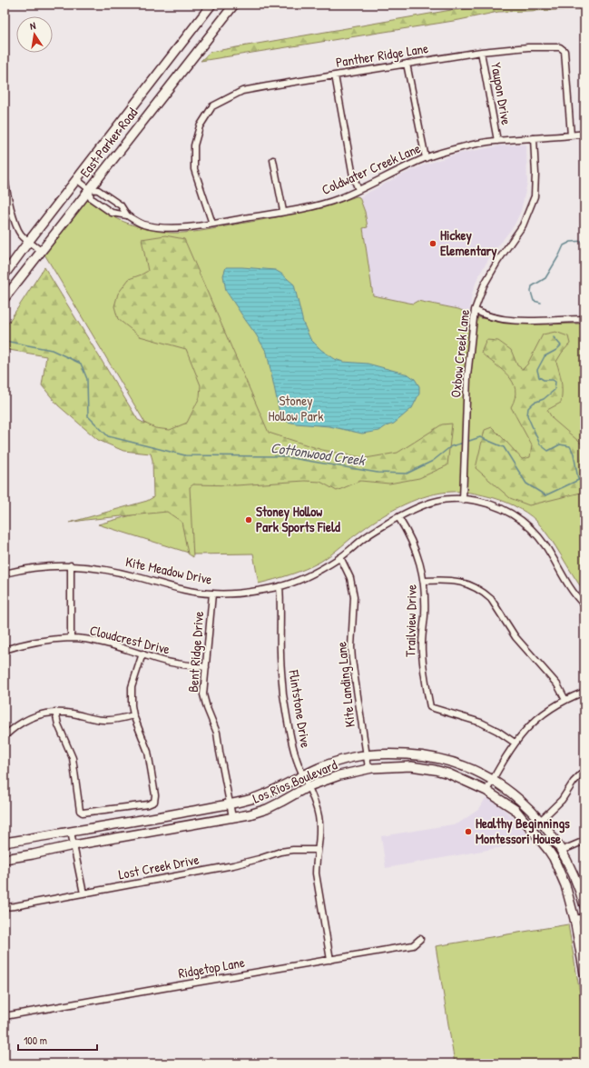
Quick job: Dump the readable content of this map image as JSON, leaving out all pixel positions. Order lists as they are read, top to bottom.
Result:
{
  "streets": {
    "main road": ["East Parker Road", "Los Rios Boulevard"],
    "street": [
      "Panther Ridge Lane",
      "Yaupon Drive",
      "Coldwater Creek Lane",
      "Oxbow Creek Lane",
      "Kite Meadow Drive",
      "Trailview Drive",
      "Cloudcrest Drive",
      "Bent Ridge Drive",
      "Kite Landing Lane",
      "Flintstone Drive",
      "Lost Creek Drive",
      "Ridgetop Lane"
    ]
  },
  "crossings": [
    ["Panther Ridge Lane", "Yaupon Drive"],
    ["Panther Ridge Lane", "Coldwater Creek Lane"],
    ["Yaupon Drive", "Coldwater Creek Lane"],
    ["East Parker Road", "Coldwater Creek Lane"],
    ["Coldwater Creek Lane", "Oxbow Creek Lane"],
    ["Oxbow Creek Lane", "Kite Meadow Drive"],
    ["Kite Meadow Drive", "Trailview Drive"],
    ["Kite Meadow Drive", "Bent Ridge Drive"],
    ["Kite Meadow Drive", "Kite Landing Lane"],
    ["Kite Meadow Drive", "Flintstone Drive"],
    ["Cloudcrest Drive", "Bent Ridge Drive"],
    ["Bent Ridge Drive", "Los Rios Boulevard"],
    ["Kite Landing Lane", "Los Rios Boulevard"],
    ["Flintstone Drive", "Los Rios Boulevard"],
    ["Flintstone Drive", "Lost Creek Drive"],
    ["Flintstone Drive", "Ridgetop Lane"]
  ],
  "water": ["Cottonwood Creek"],
  "parks": ["Stoney Hollow Park"],
  "places": ["Hickey Elementary", "Stoney Hollow Park Sports Field", "Healthy Beginnings Montessori House"],
  "scale_bar": "100 m",
  "north": "top"
}
